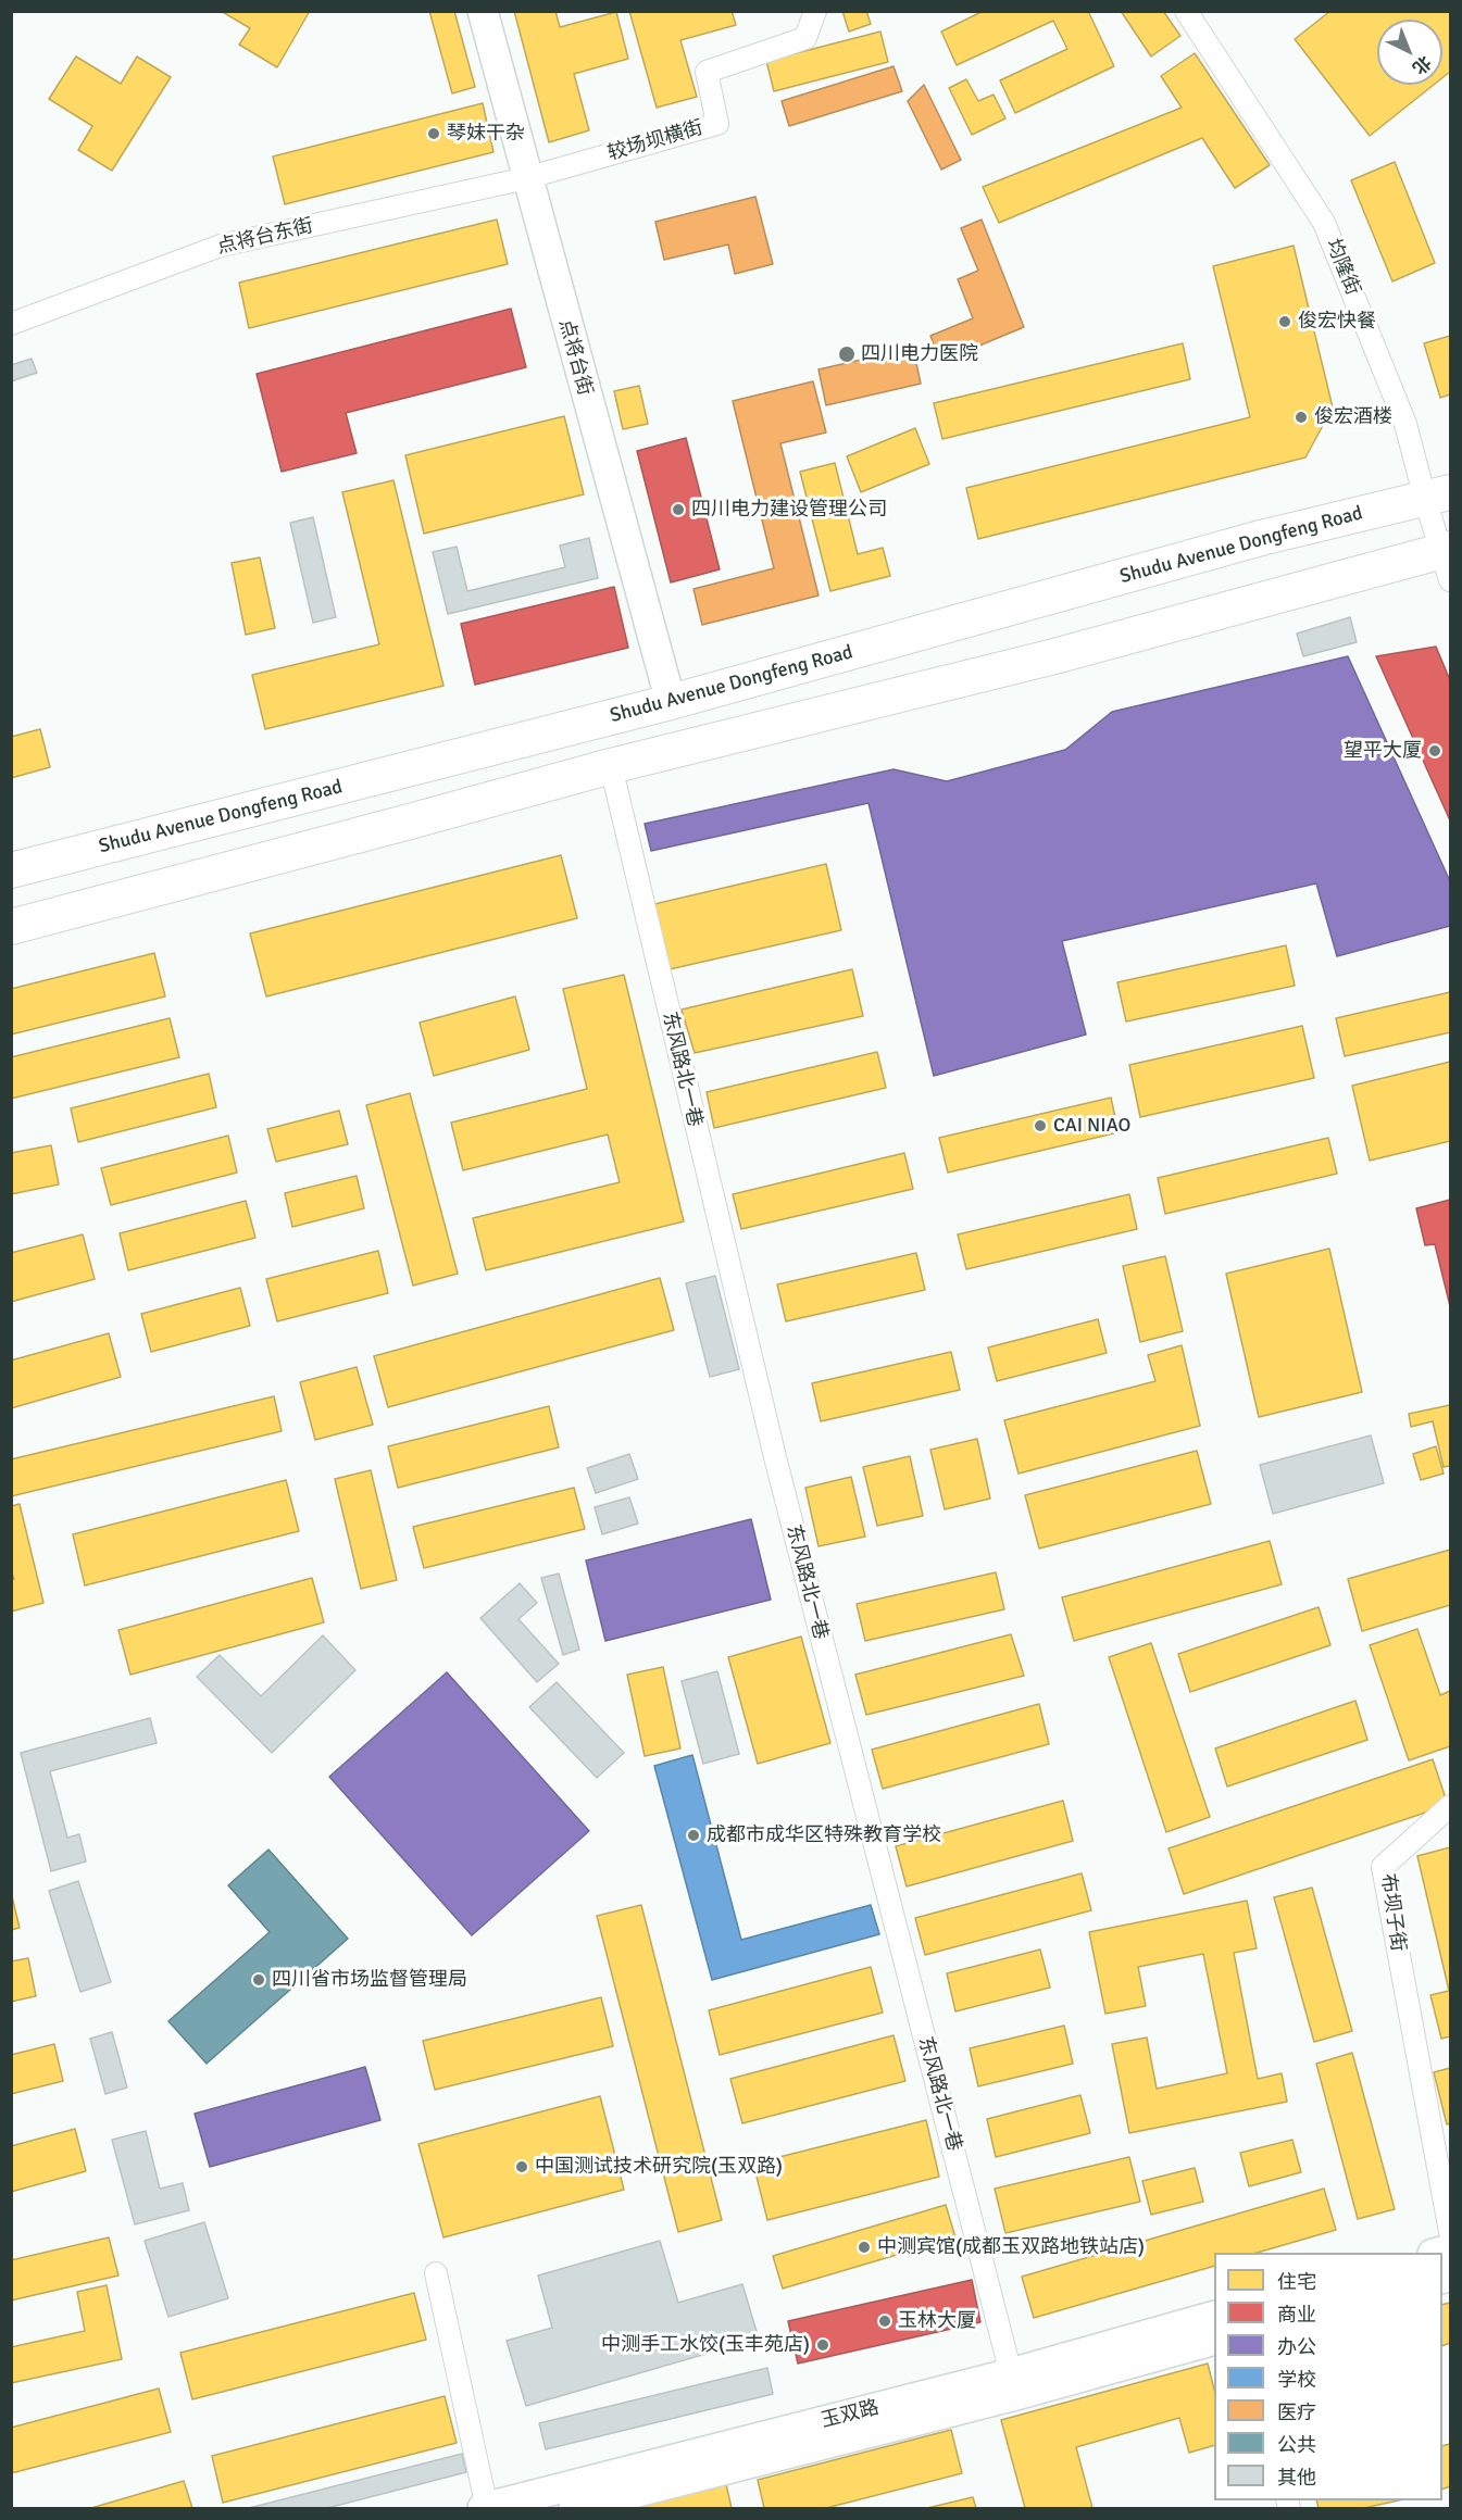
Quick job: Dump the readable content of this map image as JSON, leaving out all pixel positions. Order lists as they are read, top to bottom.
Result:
{
  "streets": {
    "main road": ["点将台街", "Shudu Avenue Dongfeng Road", "玉双路"],
    "street": [
      "较场坝横街",
      "点将台东街",
      "均隆街",
      "东风路北一巷",
      "布坝子街"
    ]
  },
  "crossings": [
    ["较场坝横街", "点将台东街"],
    ["较场坝横街", "点将台街"],
    ["点将台东街", "点将台街"],
    ["均隆街", "Shudu Avenue Dongfeng Road"],
    ["点将台街", "Shudu Avenue Dongfeng Road"],
    ["东风路北一巷", "玉双路"]
  ],
  "places": [
    "琴妹干杂",
    "俊宏快餐",
    "四川电力医院",
    "俊宏酒楼",
    "四川电力建设管理公司",
    "望平大厦",
    "CAI NIAO",
    "成都市成华区特殊教育学校",
    "四川省市场监督管理局",
    "中国测试技术研究院(玉双路)",
    "中测宾馆(成都玉双路地铁站店)",
    "玉林大厦",
    "中测手工水饺(玉丰苑店)"
  ],
  "legend": [
    "住宅",
    "商业",
    "办公",
    "学校",
    "医疗",
    "公共",
    "其他"
  ],
  "north": "bottom right"
}
